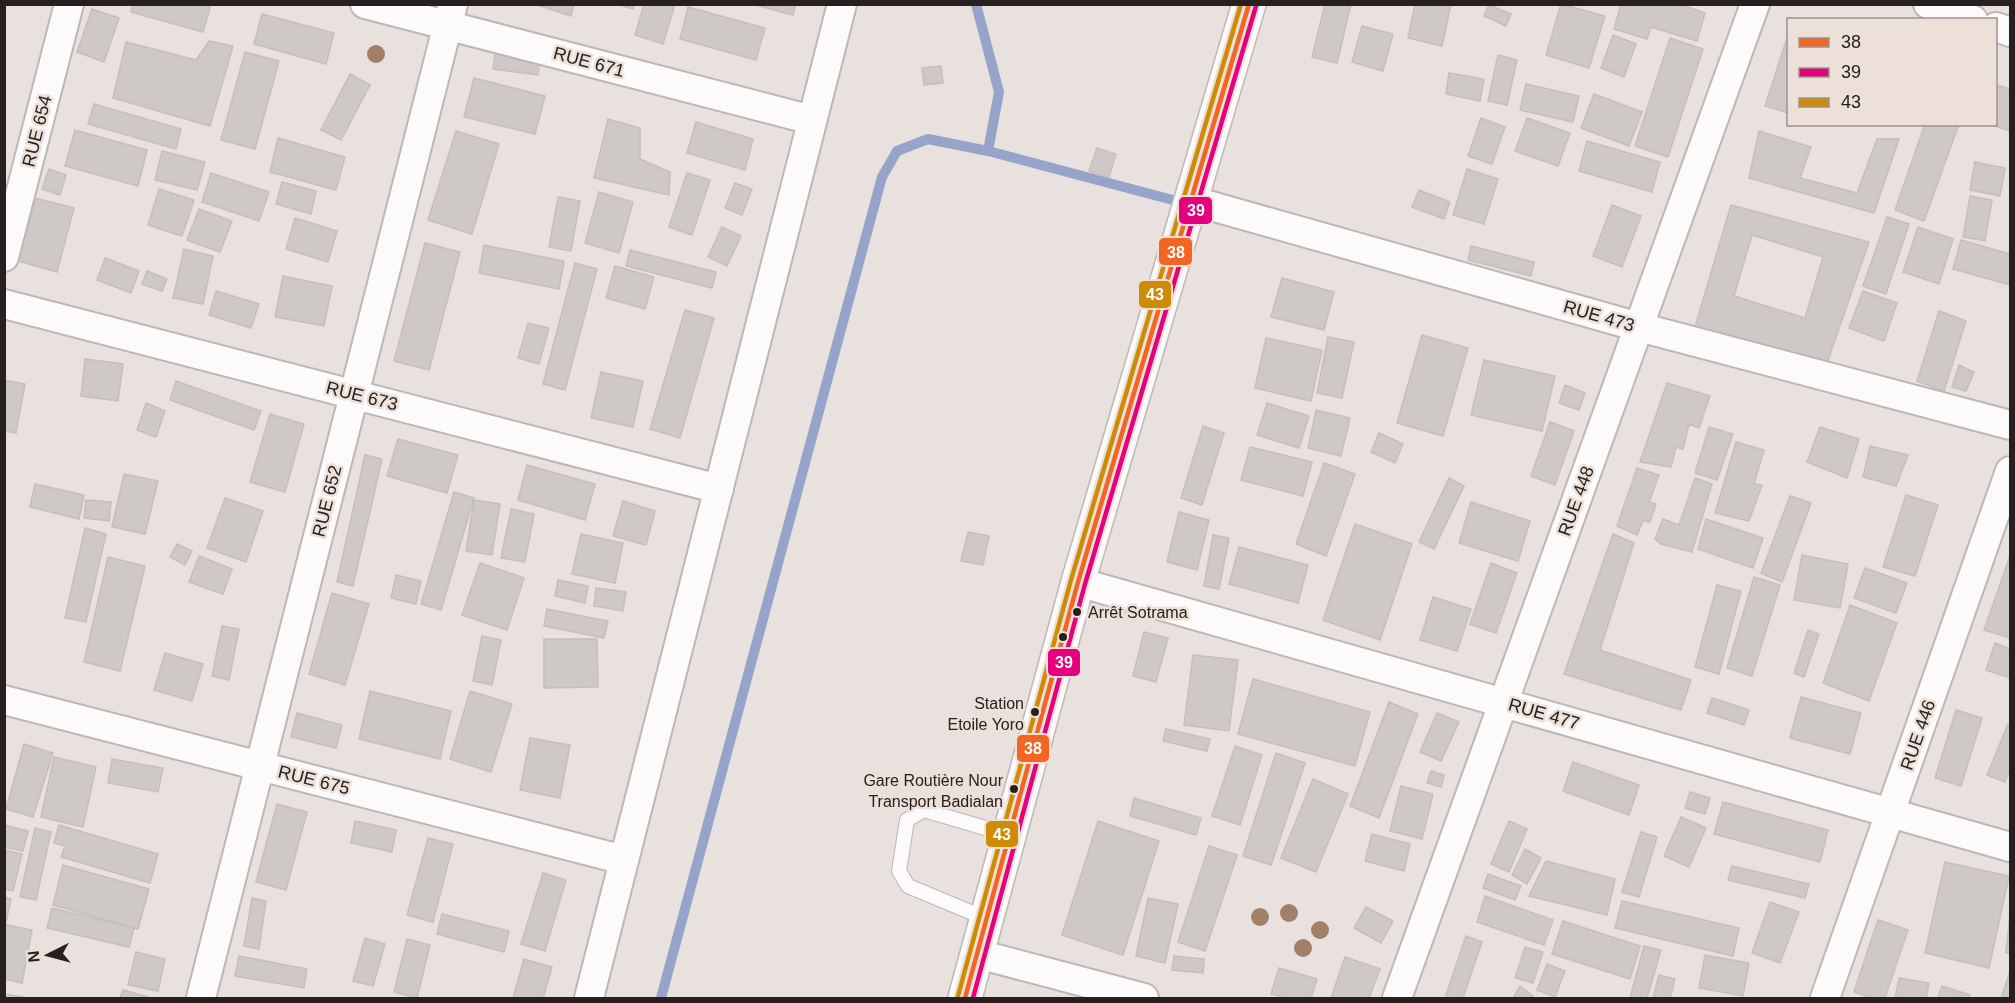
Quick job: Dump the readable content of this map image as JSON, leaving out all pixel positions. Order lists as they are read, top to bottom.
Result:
{
  "streets": {
    "street": [
      "RUE 671",
      "RUE 654",
      "RUE 473",
      "RUE 673",
      "RUE 652",
      "RUE 448",
      "RUE 477",
      "RUE 446",
      "RUE 675"
    ]
  },
  "crossings": [
    ["RUE 671", "RUE 652"],
    ["RUE 473", "RUE 448"],
    ["RUE 673", "RUE 652"],
    ["RUE 652", "RUE 675"],
    ["RUE 448", "RUE 477"],
    ["RUE 477", "RUE 446"]
  ],
  "places": ["Arrêt Sotrama", "Station Etoile Yoro", "Gare Routière Nour Transport Badialan"],
  "lines": ["transit line 38", "transit line 43", "transit line 39"],
  "legend": ["38", "39", "43"],
  "north": "left"
}
